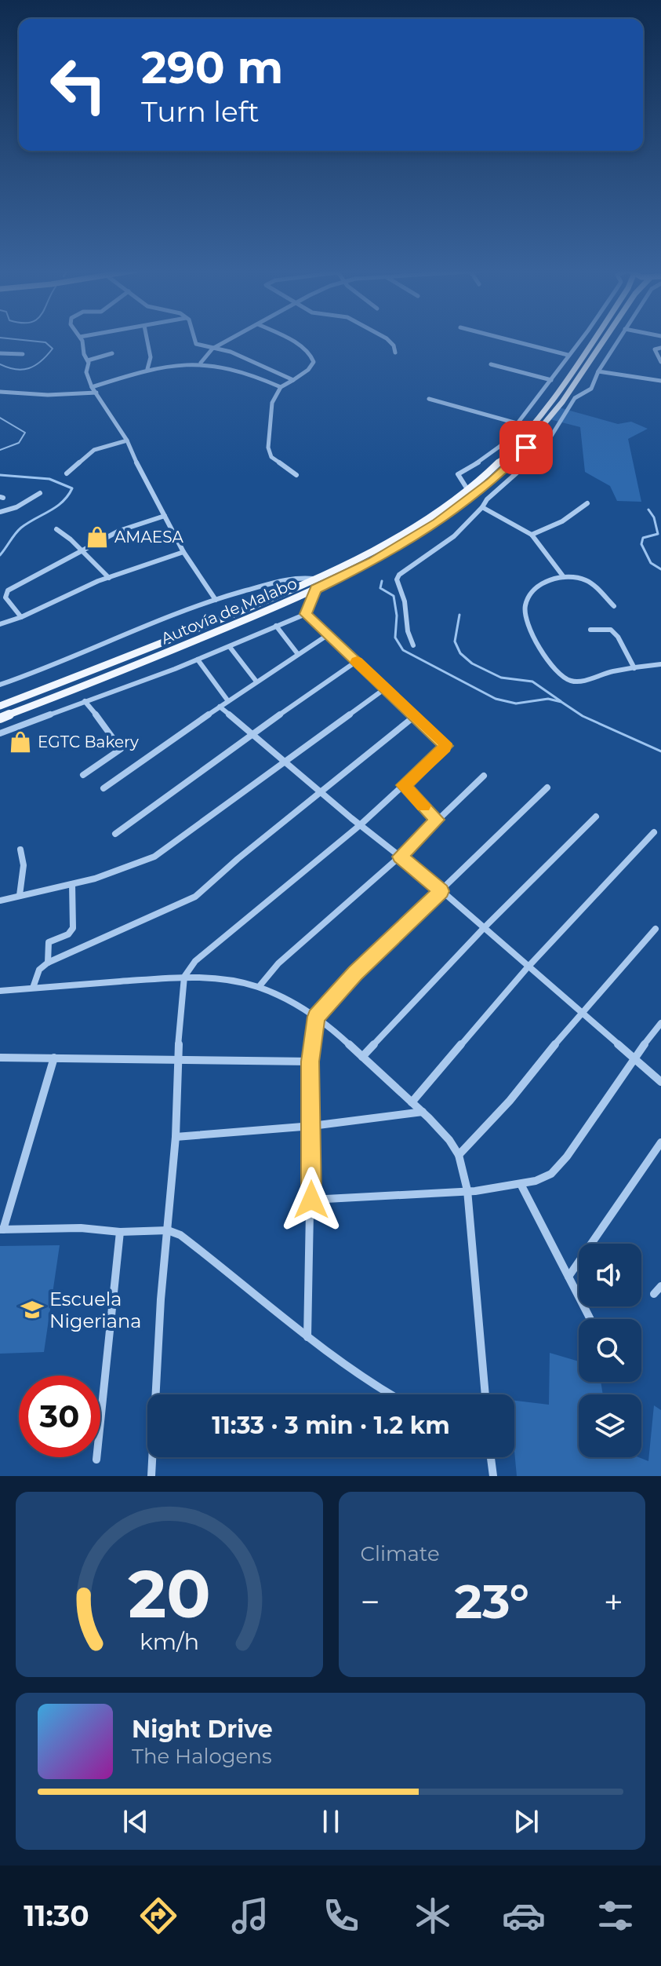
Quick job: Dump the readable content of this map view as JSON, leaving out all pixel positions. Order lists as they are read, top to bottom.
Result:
{
  "streets": {
    "main road": ["Autovía de Malabo"]
  },
  "places": {
    "shop": ["AMAESA", "EGTC Bakery"],
    "school or university": ["Escuela Nigeriana"]
  },
  "page": {
    "turn": ["290 m", "Turn left"],
    "limit": "30",
    "trip": "11:33 · 3 min · 1.2 km",
    "tile": "Climate",
    "heat": ["−", "23°", "+"],
    "song": ["Night Drive", "The Halogens"],
    "tabs": "11:30",
    "gauge": ["20", "km/h"]
  }
}
